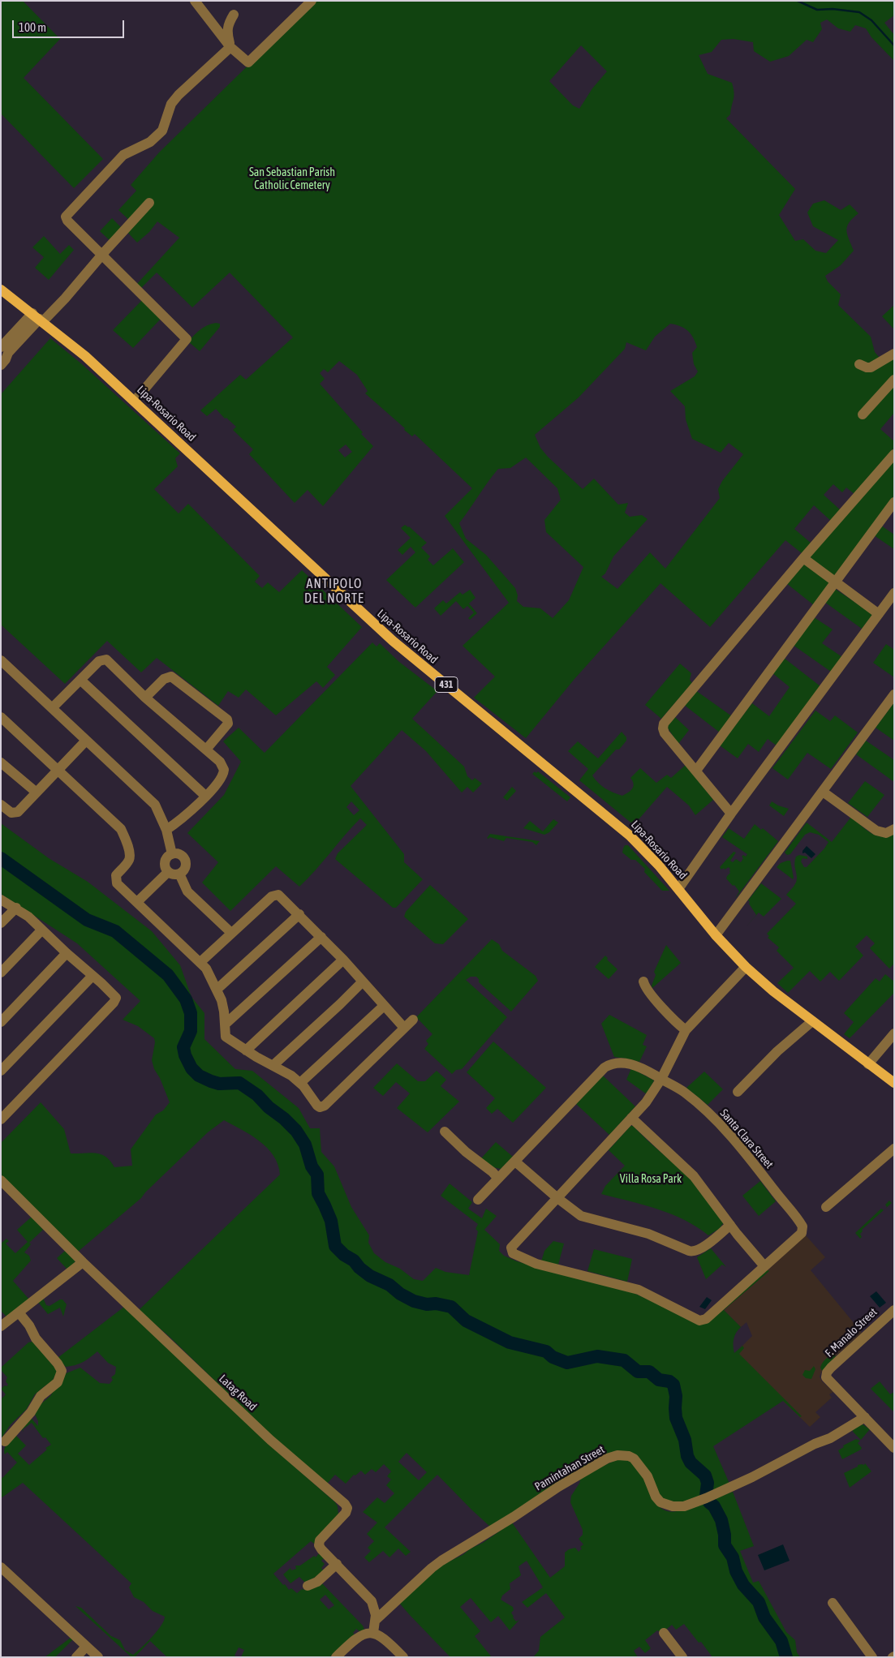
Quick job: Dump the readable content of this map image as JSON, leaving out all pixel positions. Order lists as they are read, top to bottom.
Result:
{
  "streets": {
    "main road": ["Lipa-Rosario Road", "431"],
    "street": [
      "Santa Clara Street",
      "F. Manalo Street",
      "Latag Road",
      "Pamintahan Street"
    ]
  },
  "crossings": [
    ["F. Manalo Street", "Pamintahan Street"],
    ["Latag Road", "Pamintahan Street"]
  ],
  "districts": ["ANTIPOLO DEL NORTE"],
  "parks": ["San Sebastian Parish Catholic Cemetery", "Villa Rosa Park"],
  "scale_bar": "100 m"
}
